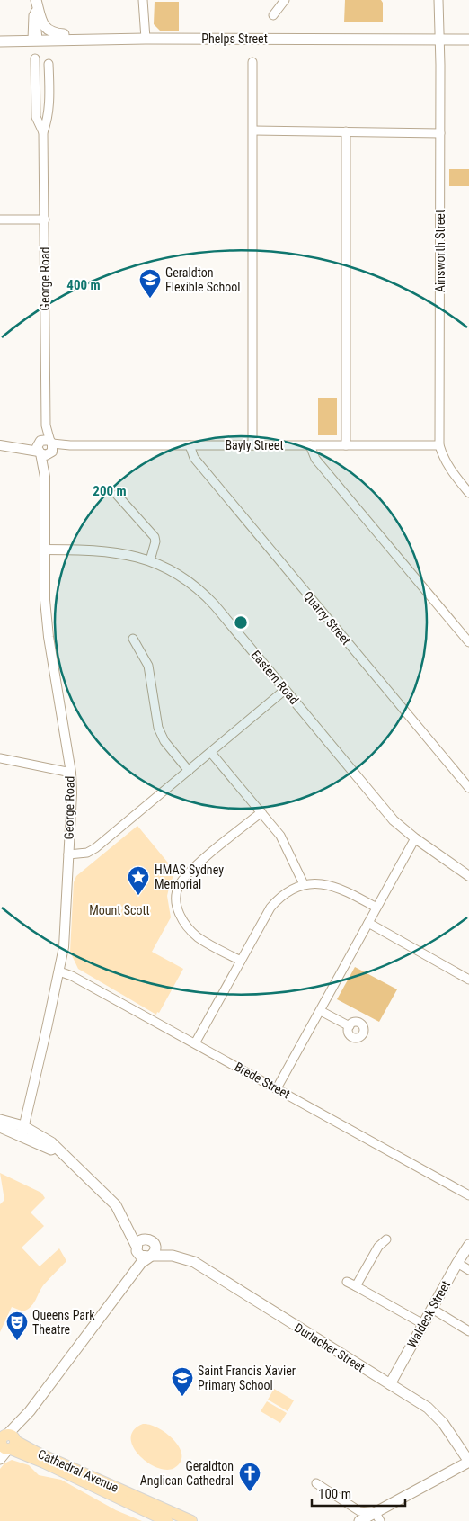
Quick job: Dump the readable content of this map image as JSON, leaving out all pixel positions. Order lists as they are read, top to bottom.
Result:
{
  "streets": {
    "main road": [
      "Phelps Street",
      "Waldeck Street",
      "Durlacher Street",
      "Cathedral Avenue"
    ],
    "street": [
      "Ainsworth Street",
      "George Road",
      "Bayly Street",
      "Quarry Street",
      "Eastern Road",
      "Brede Street"
    ]
  },
  "crossings": [
    ["Phelps Street", "Ainsworth Street"],
    ["Ainsworth Street", "Bayly Street"],
    ["George Road", "Bayly Street"],
    ["George Road", "Eastern Road"],
    ["George Road", "Brede Street"],
    ["George Road", "Durlacher Street"],
    ["Bayly Street", "Quarry Street"],
    ["Waldeck Street", "Durlacher Street"]
  ],
  "parks": ["Mount Scott"],
  "places": {
    "school or university": ["Geraldton Flexible School", "Saint Francis Xavier Primary School"],
    "place": ["HMAS Sydney Memorial"],
    "theatre": ["Queens Park Theatre"],
    "church": ["Geraldton Anglican Cathedral"]
  },
  "scale_bar": "100 m",
  "rings": ["400 m", "200 m"]
}
